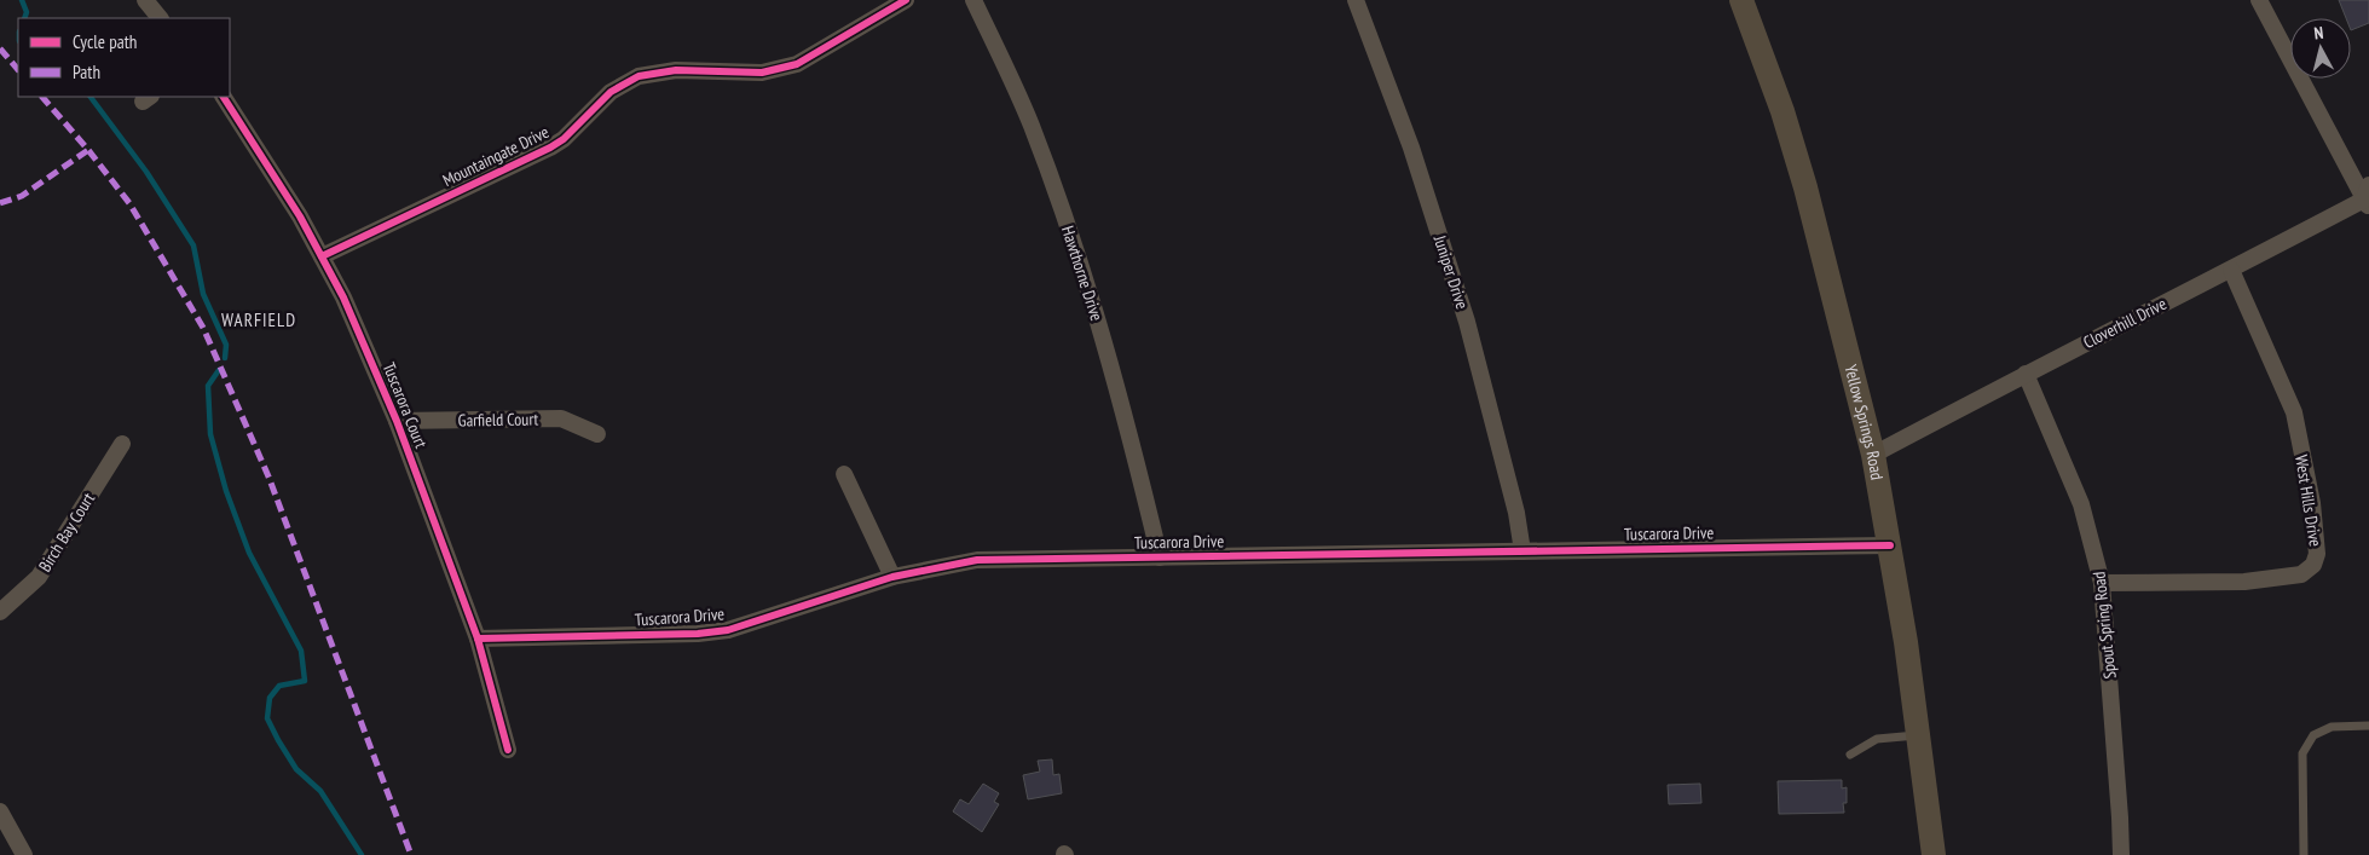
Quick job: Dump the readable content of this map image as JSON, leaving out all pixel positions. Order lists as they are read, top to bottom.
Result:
{
  "streets": {
    "main road": ["Yellow Springs Road"],
    "street": [
      "Mountaingate Drive",
      "Juniper Drive",
      "Hawthorne Drive",
      "Cloverhill Drive",
      "Tuscarora Court",
      "Garfield Court",
      "West Hills Drive",
      "Birch Bay Court",
      "Tuscarora Drive",
      "Spout Spring Road"
    ]
  },
  "crossings": [
    ["Mountaingate Drive", "Tuscarora Court"],
    ["Juniper Drive", "Tuscarora Drive"],
    ["Hawthorne Drive", "Tuscarora Drive"],
    ["Cloverhill Drive", "Yellow Springs Road"],
    ["Cloverhill Drive", "West Hills Drive"],
    ["Cloverhill Drive", "Spout Spring Road"],
    ["Tuscarora Court", "Garfield Court"],
    ["Tuscarora Court", "Tuscarora Drive"],
    ["Yellow Springs Road", "Tuscarora Drive"],
    ["West Hills Drive", "Spout Spring Road"]
  ],
  "districts": ["WARFIELD"],
  "legend": ["Cycle path", "Path"],
  "north": "top"
}
